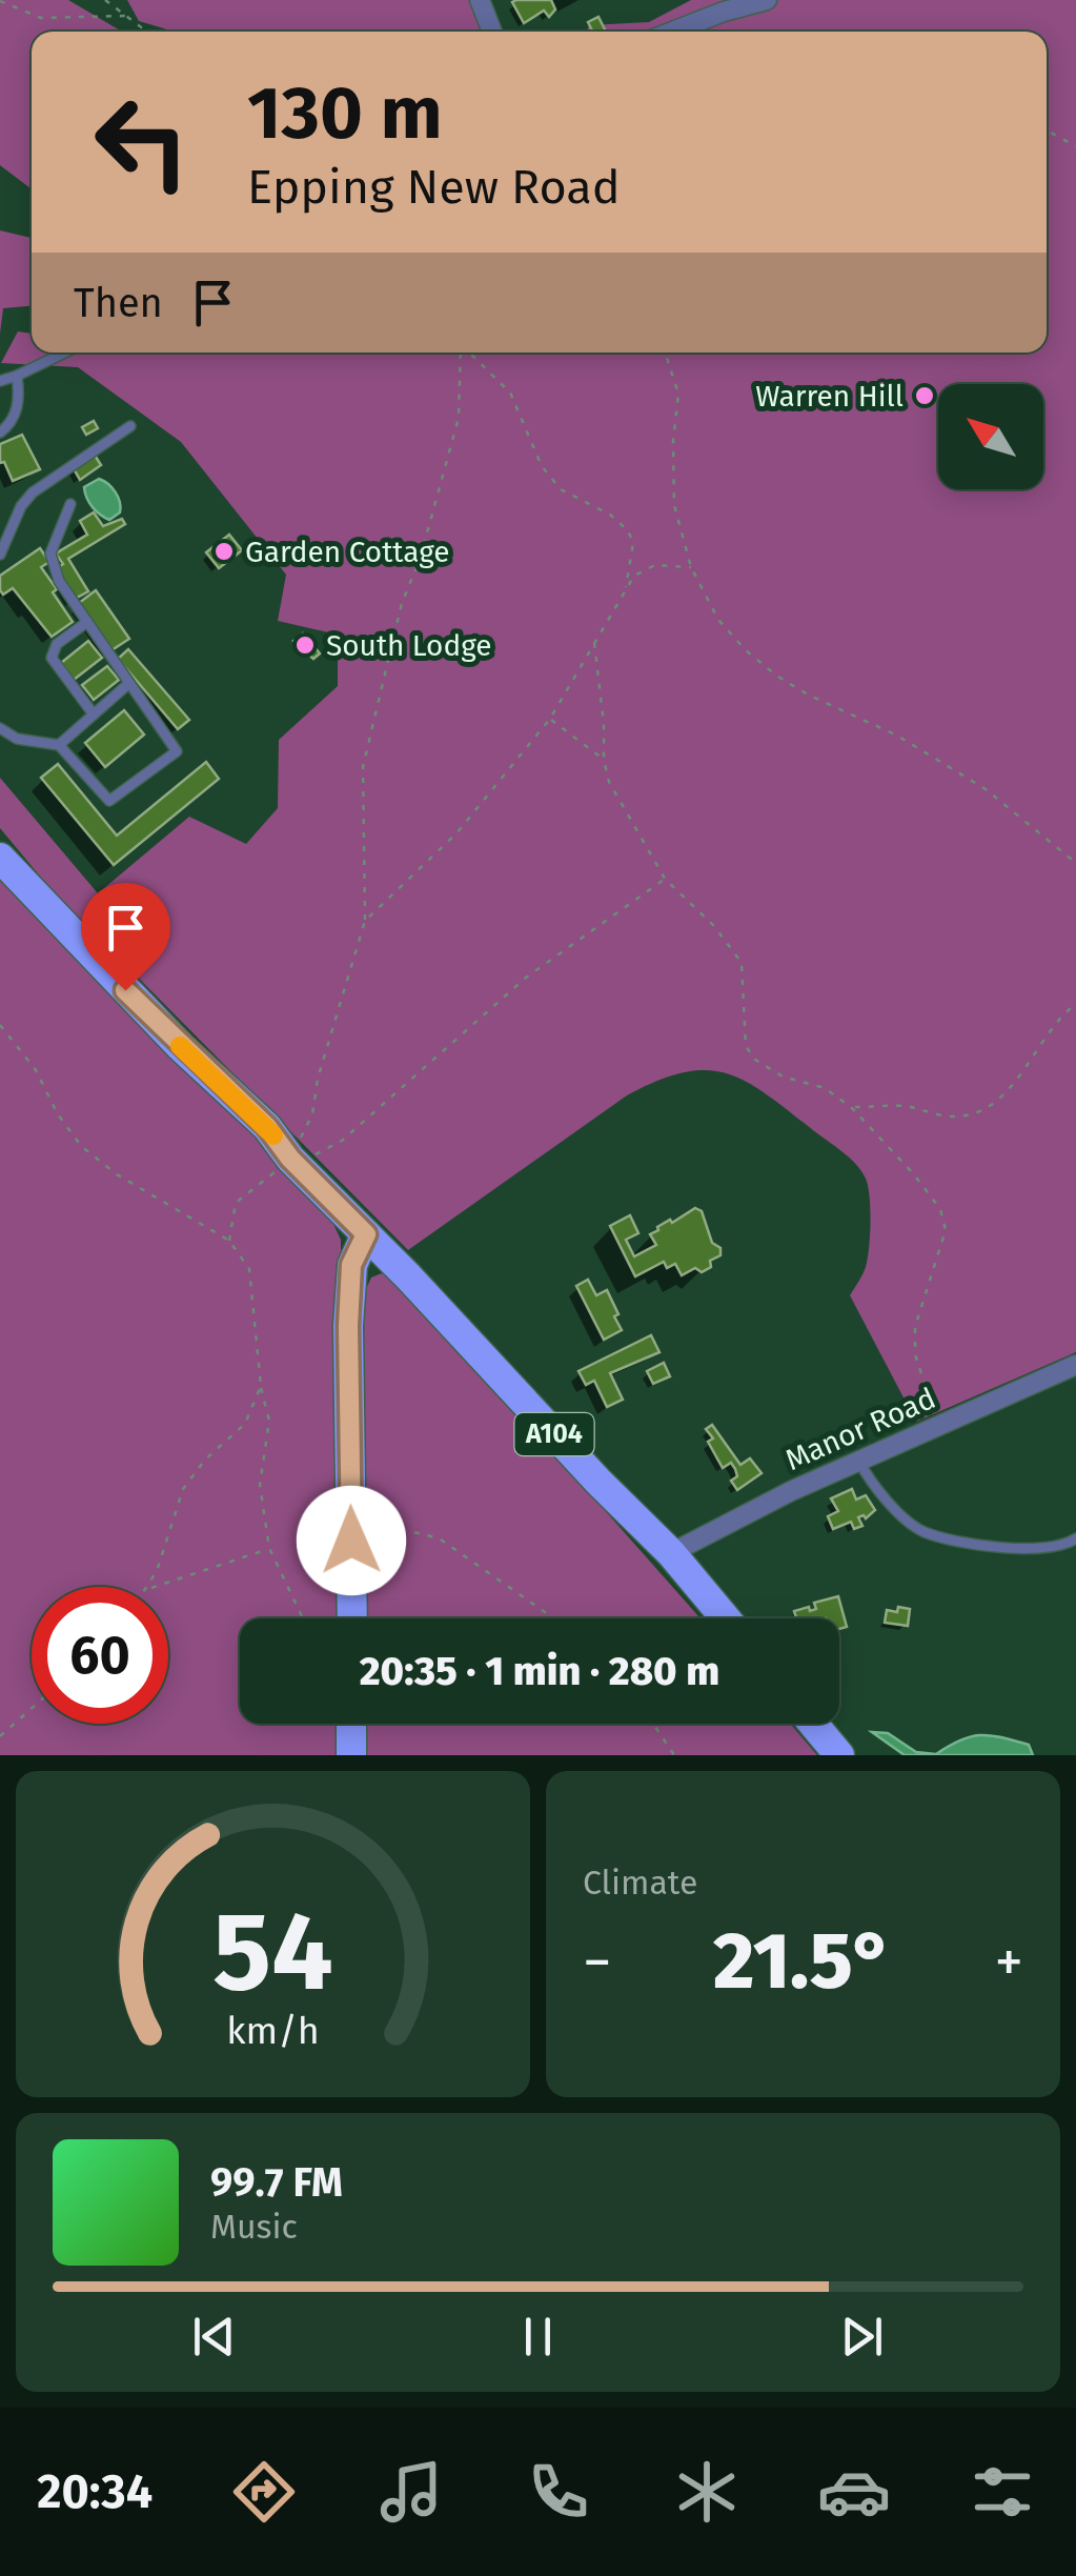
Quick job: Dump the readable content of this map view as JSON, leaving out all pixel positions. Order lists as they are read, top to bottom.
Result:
{
  "streets": {
    "main road": ["A104"],
    "street": ["Manor Road"]
  },
  "crossings": [
    ["Manor Road", "A104"]
  ],
  "places": ["Warren Hill", "Garden Cottage", "South Lodge"],
  "north": "top left",
  "page": {
    "turn": ["130 m", "Epping New Road"],
    "then": "Then",
    "limit": "60",
    "trip": "20:35 · 1 min · 280 m",
    "tile": "Climate",
    "heat": ["−", "21.5°", "+"],
    "song": ["99.7 FM", "Music"],
    "tabs": "20:34",
    "gauge": ["54", "km/h"]
  }
}
